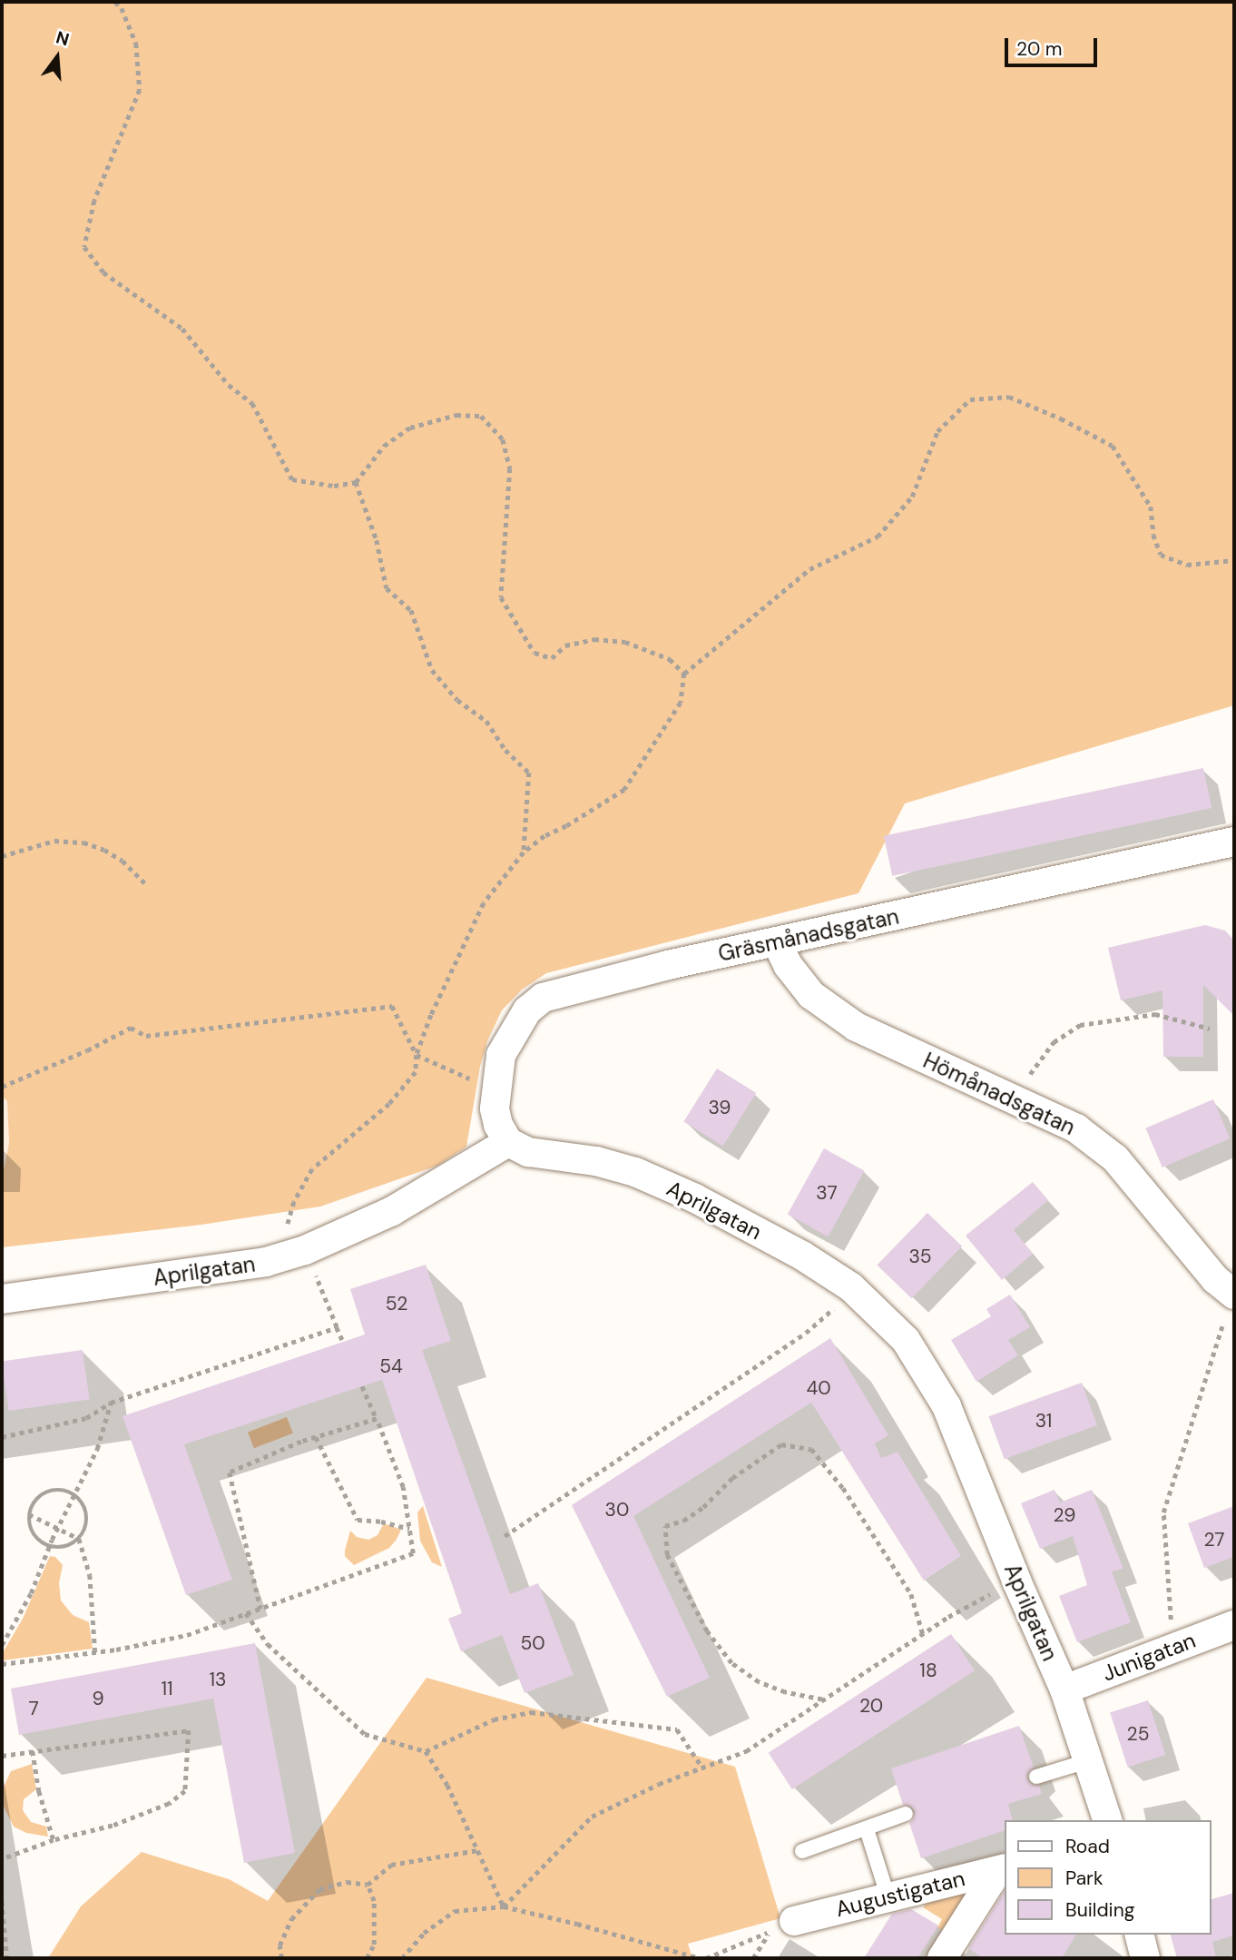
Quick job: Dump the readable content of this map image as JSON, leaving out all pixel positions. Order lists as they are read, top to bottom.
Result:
{
  "streets": {
    "street": [
      "Gräsmånadsgatan",
      "Hömånadsgatan",
      "Aprilgatan",
      "Junigatan",
      "Augustigatan"
    ]
  },
  "crossings": [
    ["Gräsmånadsgatan", "Hömånadsgatan"],
    ["Gräsmånadsgatan", "Aprilgatan"],
    ["Aprilgatan", "Junigatan"]
  ],
  "house_numbers": [
    "39",
    "37",
    "35",
    "52",
    "54",
    "40",
    "31",
    "30",
    "29",
    "27",
    "50",
    "18",
    "13",
    "11",
    "9",
    "20",
    "7",
    "25"
  ],
  "legend": ["Road", "Park", "Building"],
  "scale_bar": "20 m",
  "north": "top"
}
